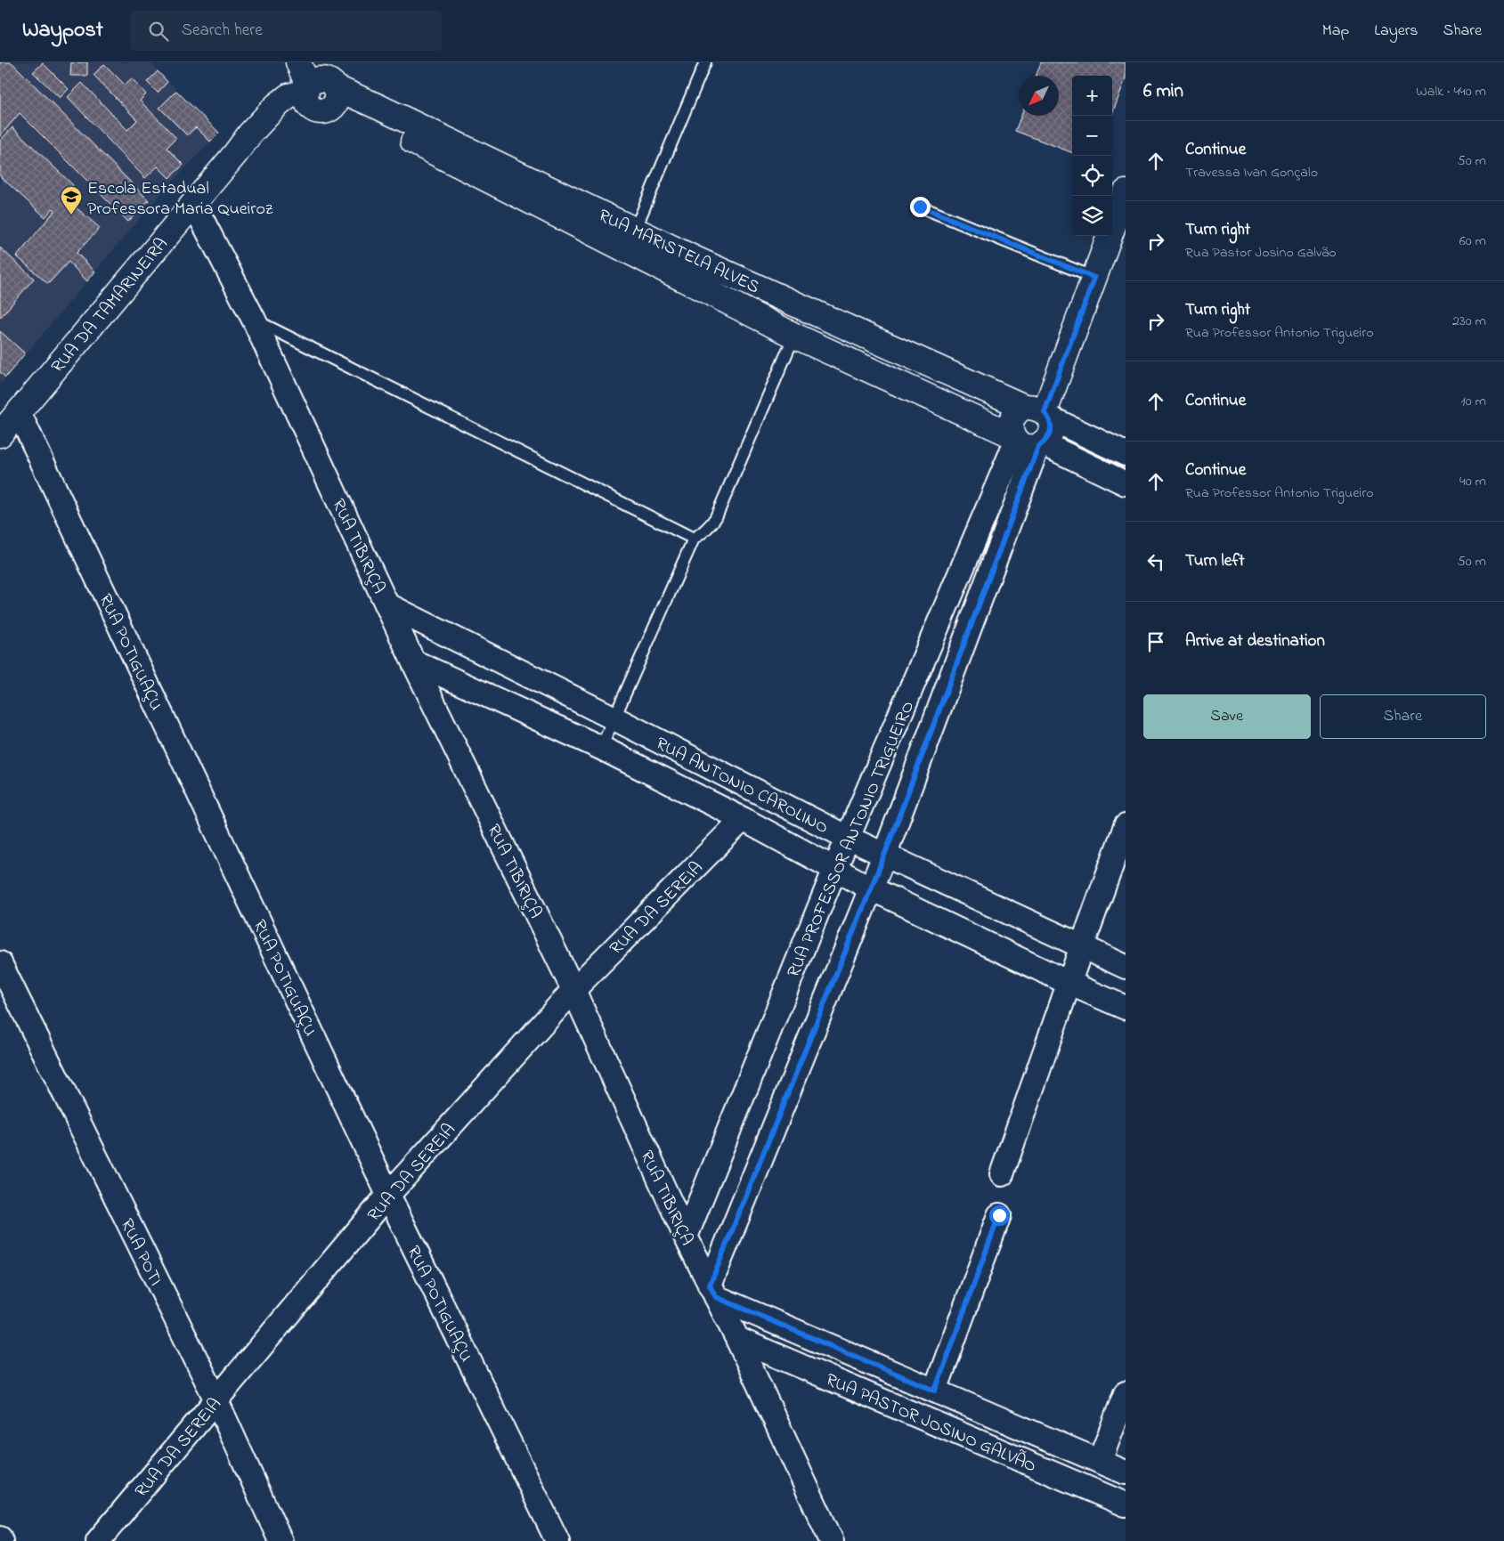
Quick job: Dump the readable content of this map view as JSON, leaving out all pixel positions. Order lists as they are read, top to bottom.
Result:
{
  "streets": {
    "street": [
      "RUA MARISTELA ALVES",
      "RUA DA TAMARINEIRA",
      "RUA TIBIRIÇA",
      "RUA POTIGUAÇU",
      "RUA ANTONIO CAROLINO",
      "RUA PROFESSOR ANTONIO TRIGUEIRO",
      "RUA DA SEREIA",
      "RUA POTI",
      "RUA PASTOR JOSINO GALVÃO"
    ]
  },
  "crossings": [
    ["RUA MARISTELA ALVES", "RUA DA TAMARINEIRA"],
    ["RUA MARISTELA ALVES", "RUA PROFESSOR ANTONIO TRIGUEIRO"],
    ["RUA DA TAMARINEIRA", "RUA TIBIRIÇA"],
    ["RUA DA TAMARINEIRA", "RUA POTIGUAÇU"],
    ["RUA TIBIRIÇA", "RUA ANTONIO CAROLINO"],
    ["RUA TIBIRIÇA", "RUA PROFESSOR ANTONIO TRIGUEIRO"],
    ["RUA TIBIRIÇA", "RUA DA SEREIA"],
    ["RUA TIBIRIÇA", "RUA PASTOR JOSINO GALVÃO"],
    ["RUA POTIGUAÇU", "RUA DA SEREIA"],
    ["RUA ANTONIO CAROLINO", "RUA PROFESSOR ANTONIO TRIGUEIRO"],
    ["RUA ANTONIO CAROLINO", "RUA DA SEREIA"],
    ["RUA PROFESSOR ANTONIO TRIGUEIRO", "RUA PASTOR JOSINO GALVÃO"],
    ["RUA DA SEREIA", "RUA POTI"]
  ],
  "places": {
    "school or university": ["Escola Estadual Professora Maria Queiroz"]
  },
  "north": "bottom left",
  "page": {
    "header": "Waypost",
    "search": "Search here",
    "nav": ["Map", "Layers", "Share"],
    "heading": ["6 min", "Walk · 440 m"],
    "map_buttons": ["+", "−"],
    "list": [
      ["Continue", "Travessa Ivan Gonçalo", "50 m"],
      ["Turn right", "Rua Pastor Josino Galvão", "60 m"],
      ["Turn right", "Rua Professor Antonio Trigueiro", "230 m"],
      ["Continue", "10 m"],
      ["Continue", "Rua Professor Antonio Trigueiro", "40 m"],
      ["Turn left", "50 m"],
      "Arrive at destination"
    ],
    "buttons": ["Save", "Share"]
  }
}
